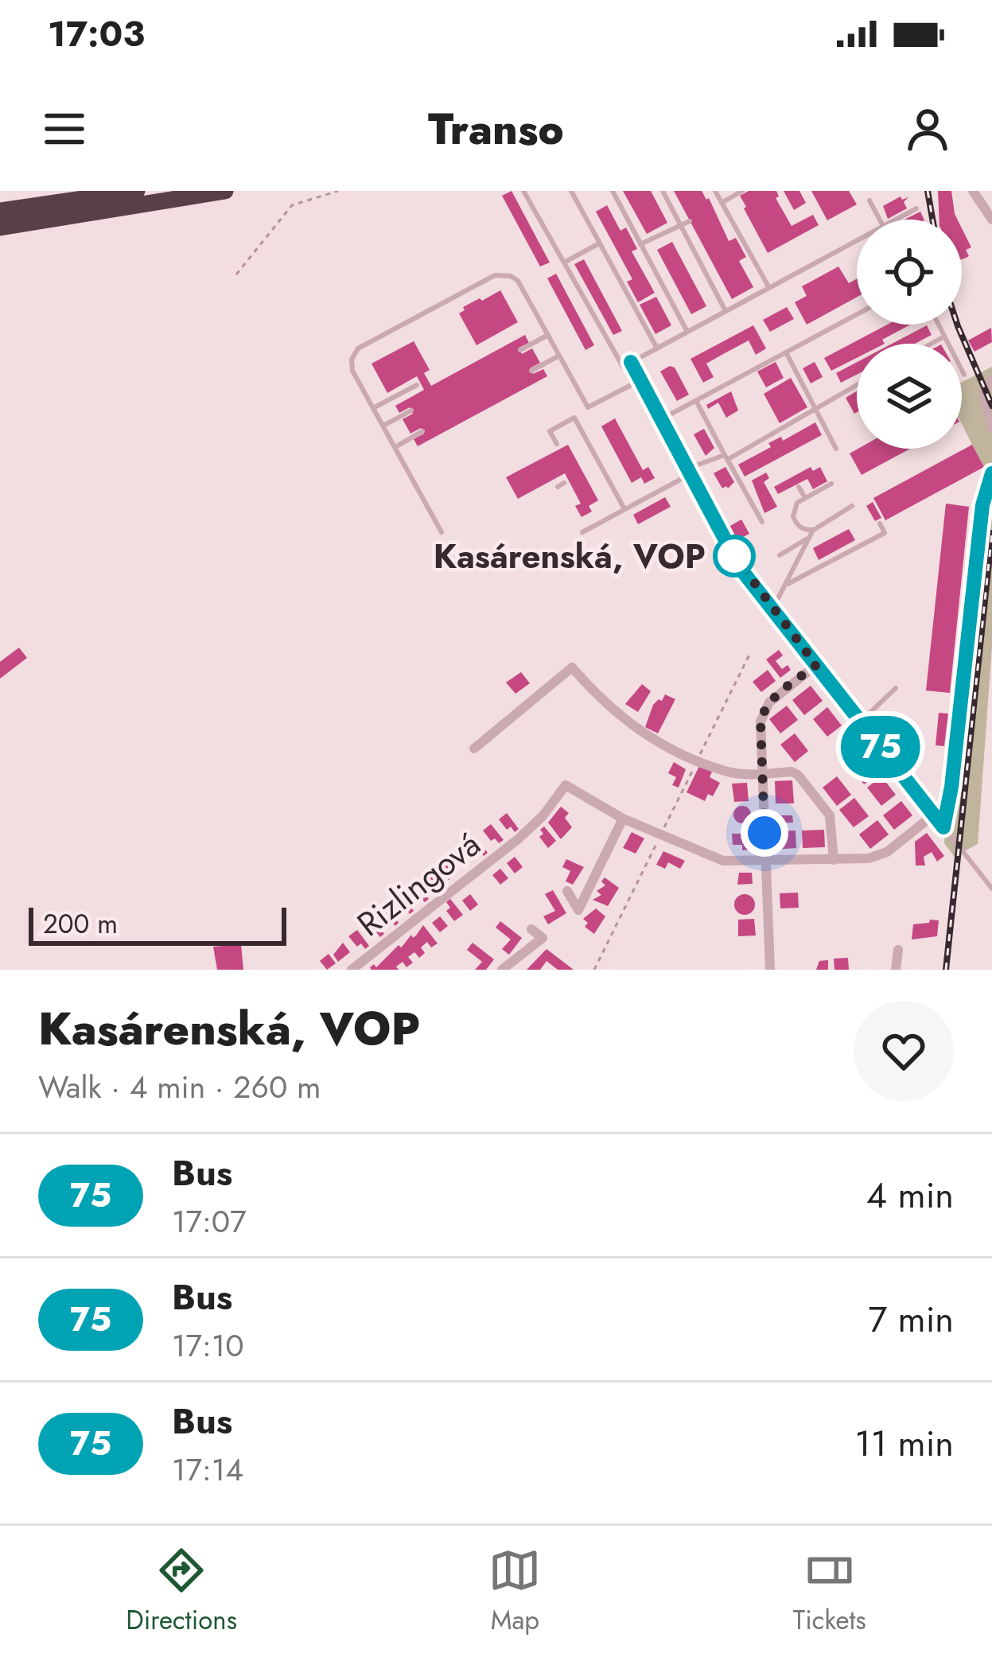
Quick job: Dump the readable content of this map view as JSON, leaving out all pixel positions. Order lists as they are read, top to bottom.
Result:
{
  "streets": {
    "street": ["Rizlingová"]
  },
  "places": ["Kasárenská, VOP"],
  "lines": ["bus line 75"],
  "scale_bar": "200 m",
  "page": {
    "status": "17:03",
    "header": "Transo",
    "on_map": "75",
    "scale": "200 m",
    "heading": ["Kasárenská, VOP", "Walk · 4 min · 260 m"],
    "list": [
      {
        "mark": "75",
        "name": "Bus",
        "note": "17:07",
        "value": "4 min"
      },
      {
        "mark": "75",
        "name": "Bus",
        "note": "17:10",
        "value": "7 min"
      },
      {
        "mark": "75",
        "name": "Bus",
        "note": "17:14",
        "value": "11 min"
      }
    ],
    "tabs": ["Directions", "Map", "Tickets"]
  }
}
